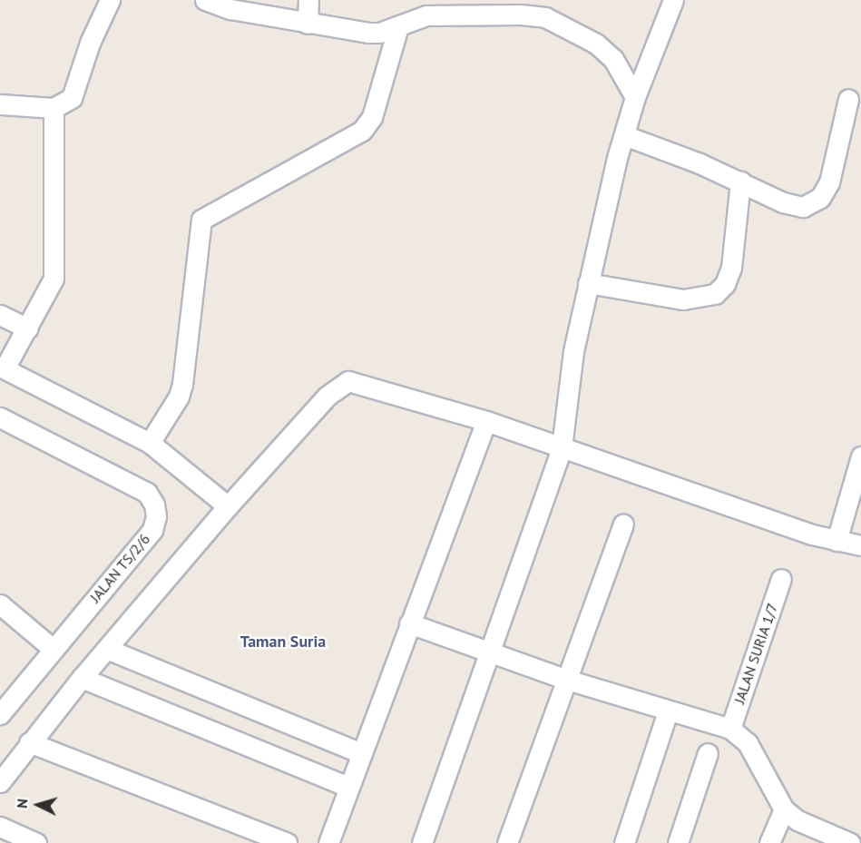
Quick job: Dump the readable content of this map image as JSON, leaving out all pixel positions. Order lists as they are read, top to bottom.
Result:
{
  "streets": {
    "street": ["JALAN TS/2/6", "JALAN SURIA 1/7"]
  },
  "districts": ["Taman Suria"],
  "north": "left"
}
